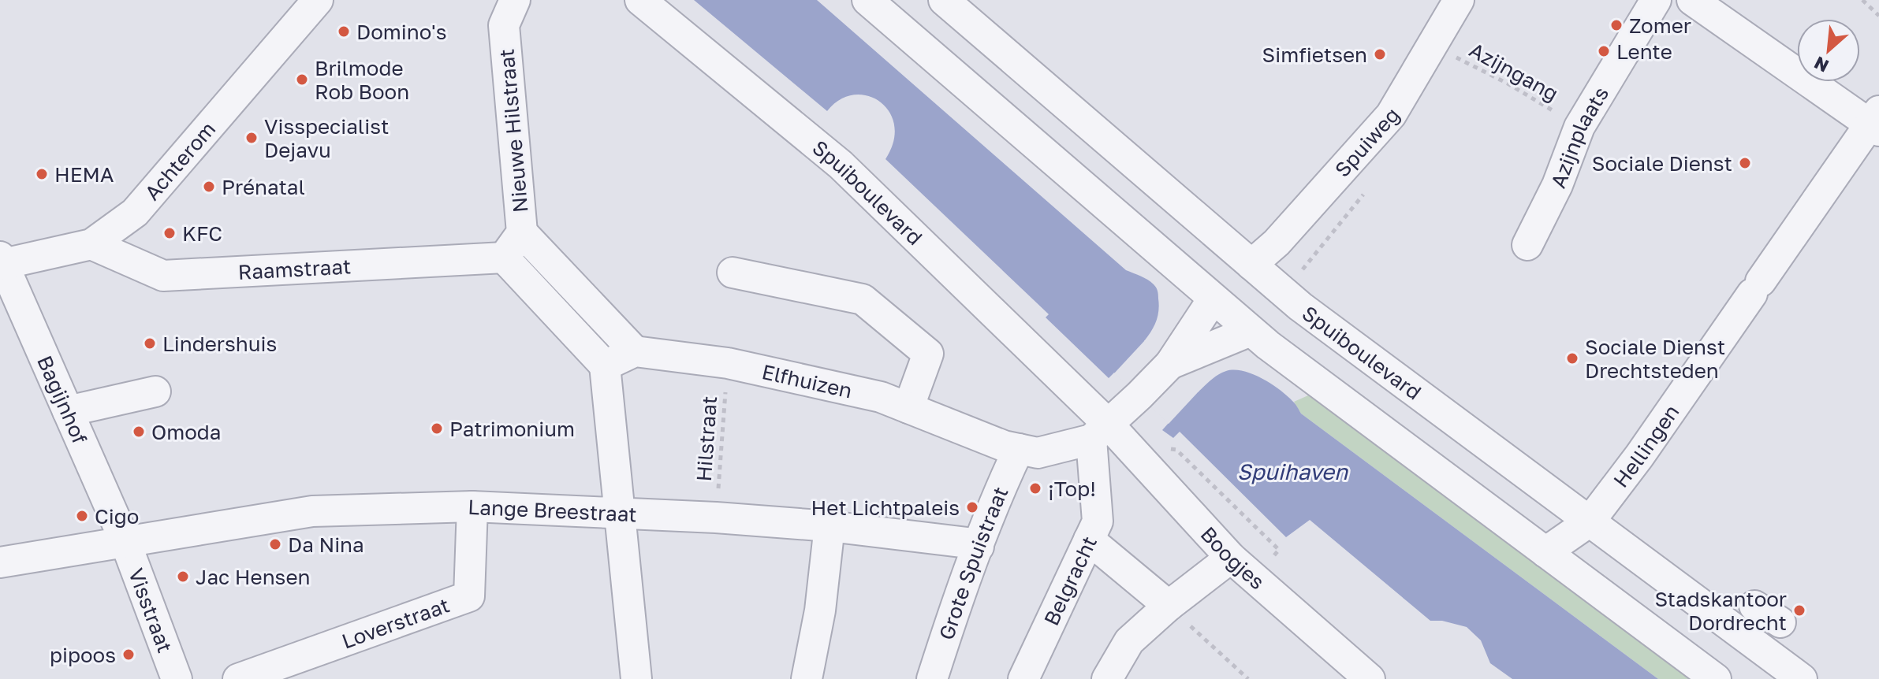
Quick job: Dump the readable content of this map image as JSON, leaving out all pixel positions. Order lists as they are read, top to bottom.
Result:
{
  "streets": {
    "street": [
      "Nieuwe Hilstraat",
      "Azijnplaats",
      "Spuiweg",
      "Achterom",
      "Spuiboulevard",
      "Raamstraat",
      "Elfhuizen",
      "Bagijnhof",
      "Hellingen",
      "Lange Breestraat",
      "Boogjes",
      "Grote Spuistraat",
      "Belgracht",
      "Visstraat",
      "Loverstraat"
    ],
    "path": ["Azijngang", "Hilstraat"]
  },
  "crossings": [
    ["Azijngang", "Azijnplaats"],
    ["Azijngang", "Spuiweg"],
    ["Nieuwe Hilstraat", "Raamstraat"],
    ["Spuiweg", "Spuiboulevard"],
    ["Achterom", "Raamstraat"],
    ["Achterom", "Bagijnhof"],
    ["Spuiboulevard", "Elfhuizen"],
    ["Spuiboulevard", "Hellingen"],
    ["Spuiboulevard", "Boogjes"],
    ["Spuiboulevard", "Belgracht"],
    ["Elfhuizen", "Hilstraat"],
    ["Elfhuizen", "Boogjes"],
    ["Elfhuizen", "Grote Spuistraat"],
    ["Elfhuizen", "Belgracht"],
    ["Bagijnhof", "Lange Breestraat"],
    ["Bagijnhof", "Visstraat"],
    ["Hilstraat", "Lange Breestraat"],
    ["Lange Breestraat", "Grote Spuistraat"],
    ["Lange Breestraat", "Visstraat"],
    ["Lange Breestraat", "Loverstraat"],
    ["Boogjes", "Belgracht"]
  ],
  "water": ["Spuihaven"],
  "places": [
    "Zomer",
    "Domino's",
    "Lente",
    "Simfietsen",
    "Brilmode Rob Boon",
    "Visspecialist Dejavu",
    "Sociale Dienst",
    "HEMA",
    "Prénatal",
    "KFC",
    "Lindershuis",
    "Sociale Dienst Drechtsteden",
    "Patrimonium",
    "Omoda",
    "¡Top!",
    "Het Lichtpaleis",
    "Cigo",
    "Da Nina",
    "Jac Hensen",
    "Stadskantoor Dordrecht",
    "pipoos"
  ],
  "north": "bottom left"
}
